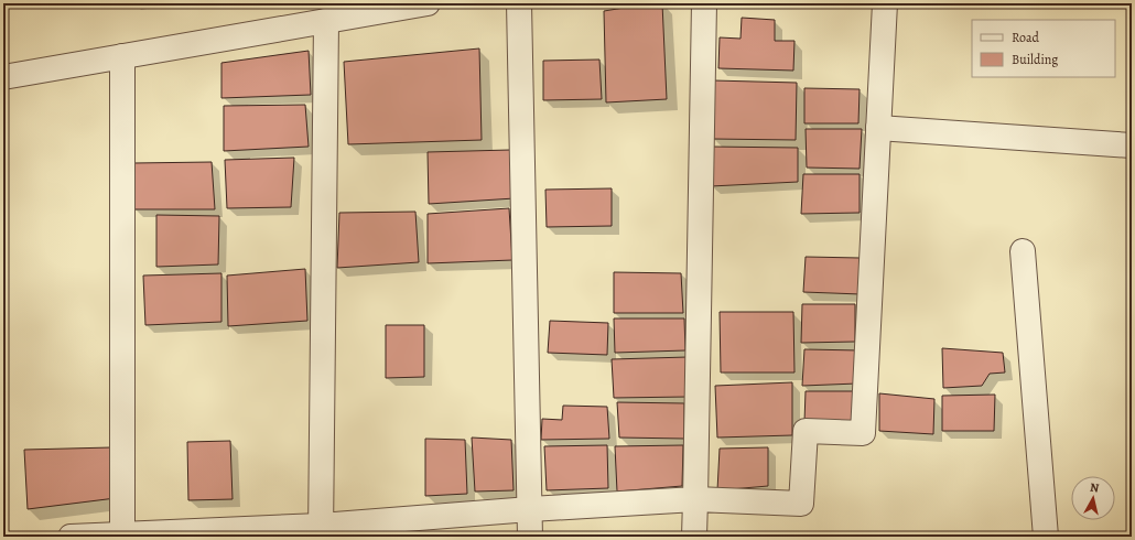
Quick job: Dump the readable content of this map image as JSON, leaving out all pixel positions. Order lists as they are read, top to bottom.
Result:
{
  "legend": ["Road", "Building"],
  "north": "top"
}
